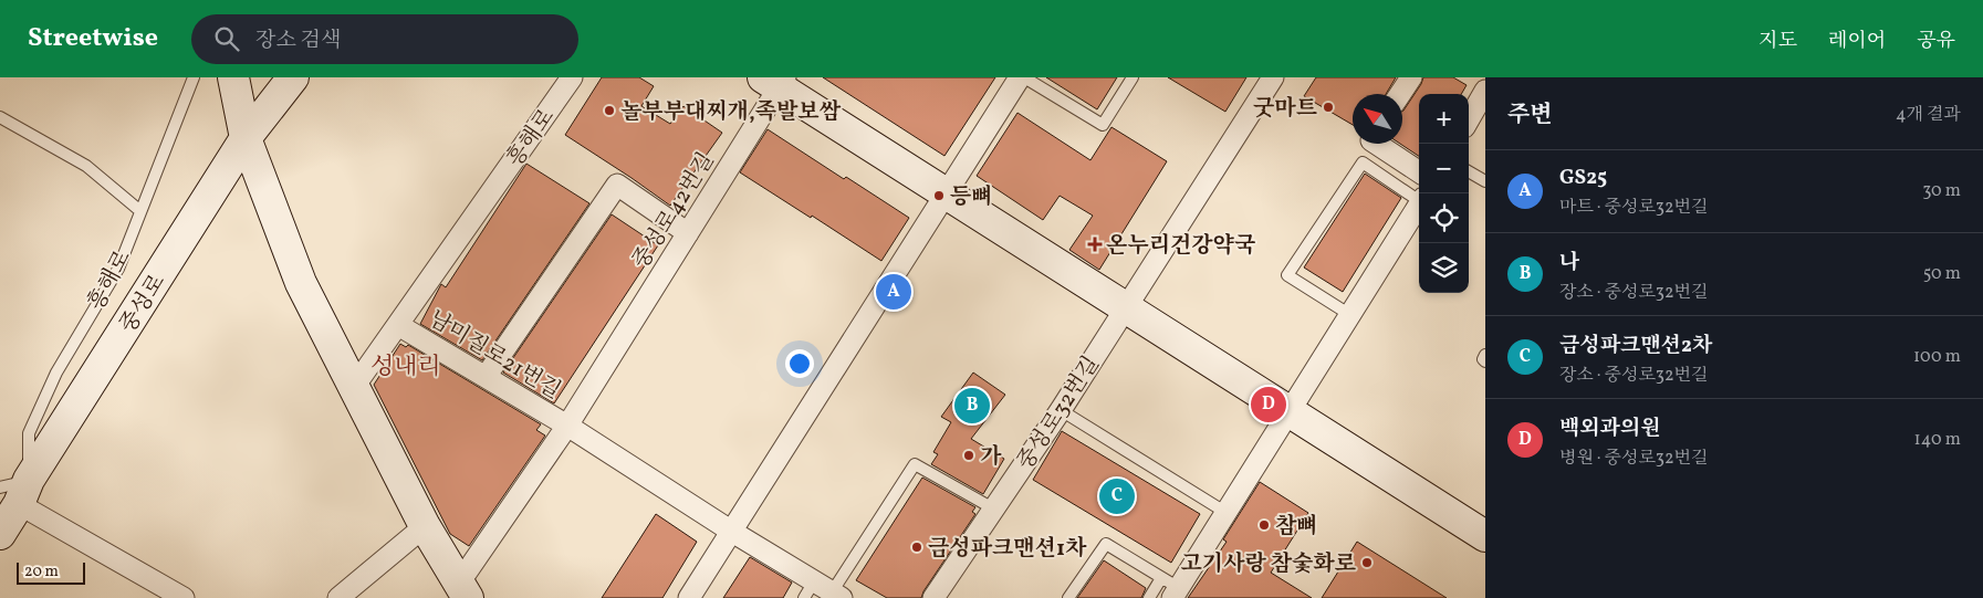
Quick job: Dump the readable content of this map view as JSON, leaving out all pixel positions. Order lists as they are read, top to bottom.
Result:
{
  "streets": {
    "street": [
      "흥해로",
      "중성로42번길",
      "중성로",
      "남미질로21번길",
      "중성로32번길"
    ]
  },
  "crossings": [
    ["흥해로", "중성로"],
    ["흥해로", "남미질로21번길"],
    ["중성로42번길", "남미질로21번길"]
  ],
  "districts": ["성내리"],
  "places": {
    "other": [
      "굿마트",
      "놀부부대찌개,족발보쌈",
      "등뼈",
      "가",
      "참뼈",
      "금성파크맨션1차",
      "고기사랑 참숯화로"
    ],
    "health": ["온누리건강약국"]
  },
  "scale_bar": "20 m",
  "north": "top left",
  "page": {
    "header": "Streetwise",
    "search": "장소 검색",
    "nav": ["지도", "레이어", "공유"],
    "heading": ["주변", "4개 결과"],
    "map_buttons": ["+", "−"],
    "list": [
      {
        "mark": "A",
        "name": "GS25",
        "note": "마트 · 중성로32번길",
        "value": "30 m"
      },
      {
        "mark": "B",
        "name": "나",
        "note": "장소 · 중성로32번길",
        "value": "50 m"
      },
      {
        "mark": "C",
        "name": "금성파크맨션2차",
        "note": "장소 · 중성로32번길",
        "value": "100 m"
      },
      {
        "mark": "D",
        "name": "백외과의원",
        "note": "병원 · 중성로32번길",
        "value": "140 m"
      }
    ],
    "pins": [
      "A",
      "D",
      "B",
      "C"
    ],
    "scale": "20 m"
  }
}
